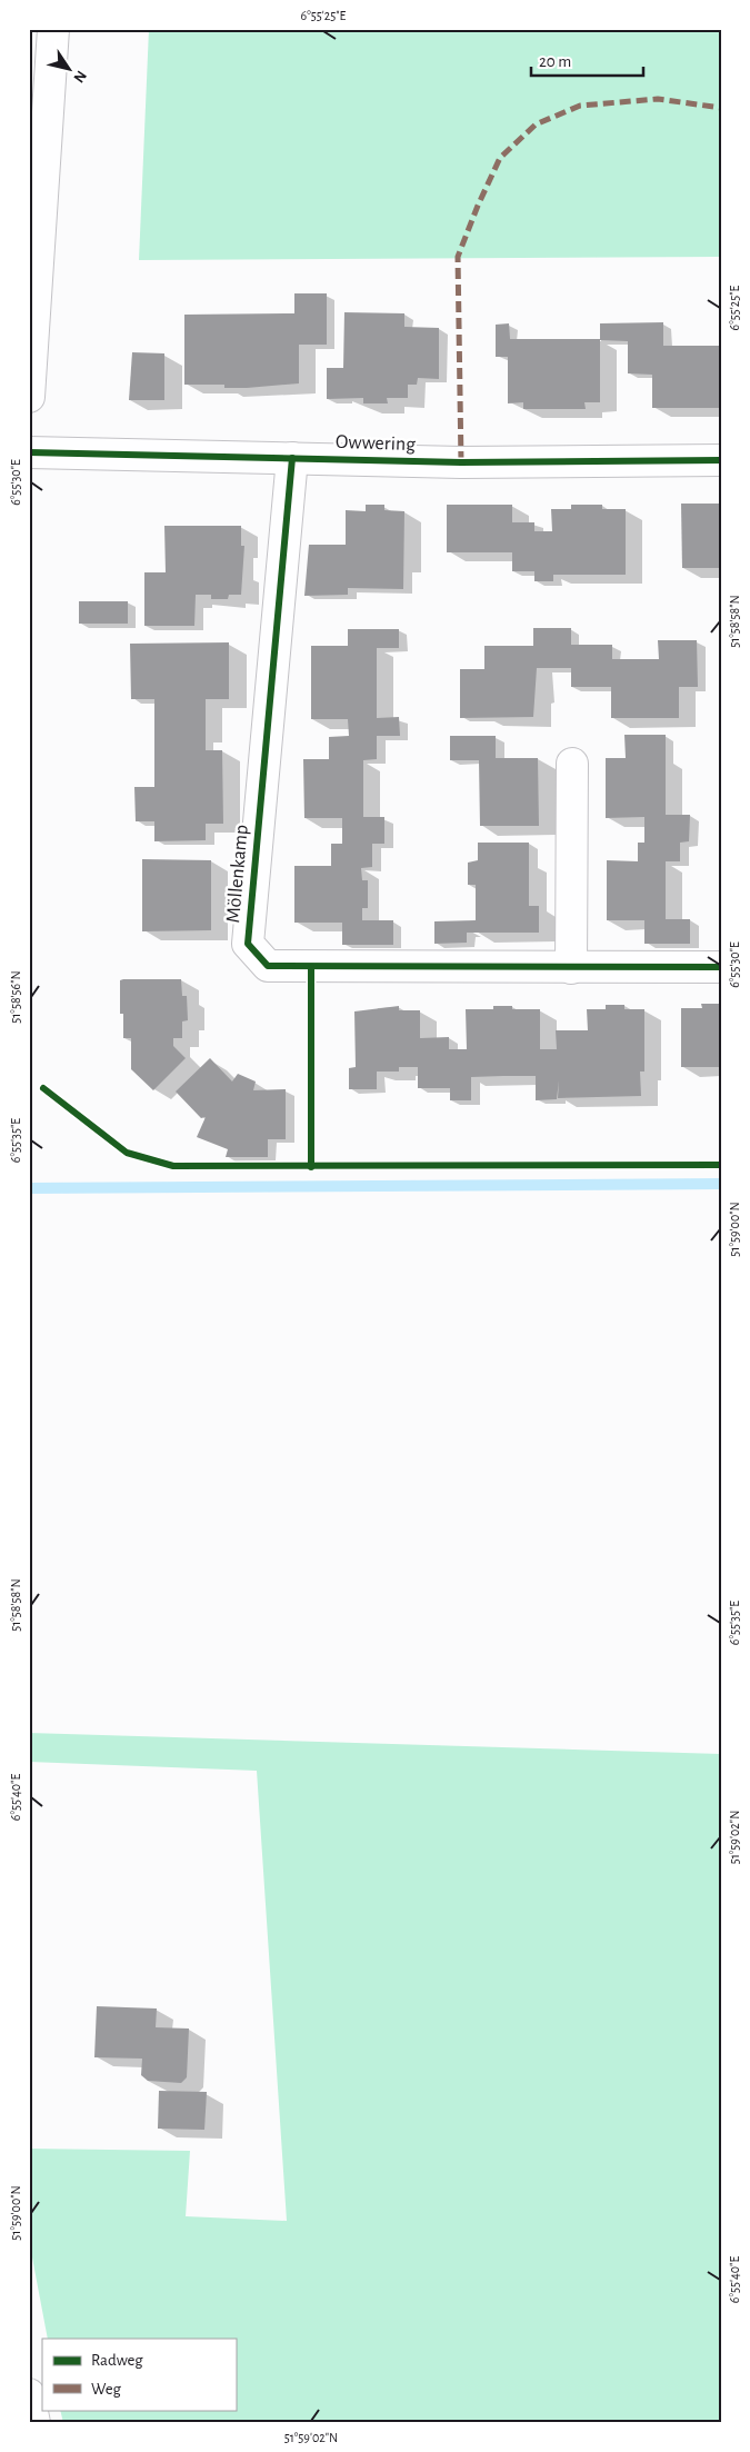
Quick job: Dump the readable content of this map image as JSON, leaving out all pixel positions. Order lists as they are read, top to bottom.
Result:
{
  "streets": {
    "street": ["Owwering", "Möllenkamp"]
  },
  "crossings": [
    ["Owwering", "Möllenkamp"]
  ],
  "legend": ["Radweg", "Weg"],
  "scale_bar": "20 m",
  "north": "bottom right",
  "coordinates": [
    "6°55'25\"E",
    "6°55'30\"E",
    "51°58'58\"N",
    "51°58'56\"N",
    "6°55'35\"E",
    "51°59'00\"N",
    "6°55'40\"E",
    "51°59'02\"N"
  ]
}
